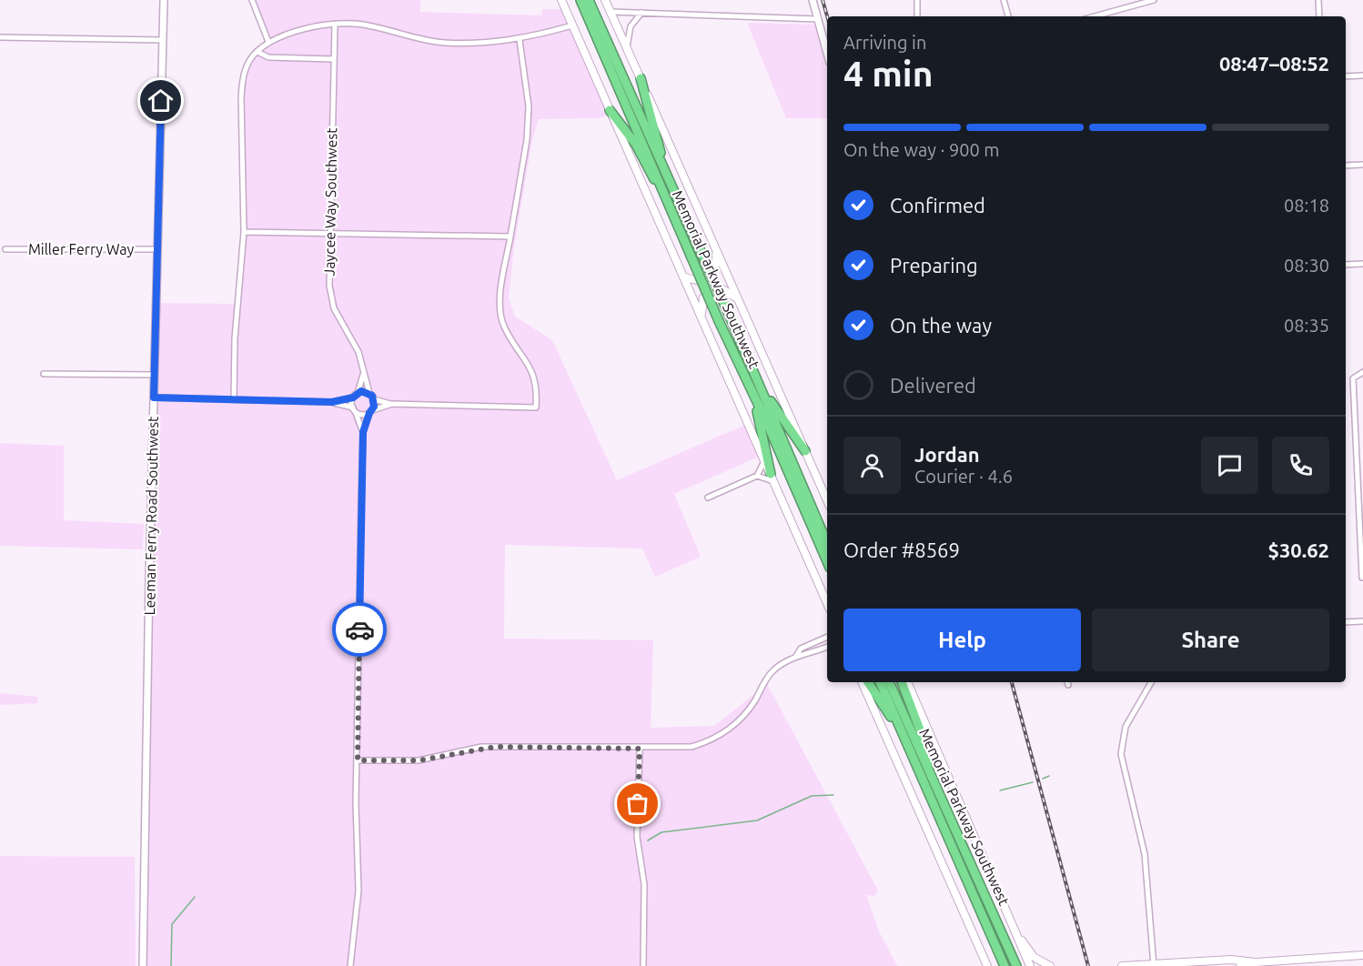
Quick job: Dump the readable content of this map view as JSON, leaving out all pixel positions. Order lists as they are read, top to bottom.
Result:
{
  "streets": {
    "highway": ["Memorial Parkway Southwest"],
    "street": ["Jaycee Way Southwest", "Miller Ferry Way", "Leeman Ferry Road Southwest"]
  },
  "crossings": [
    ["Miller Ferry Way", "Leeman Ferry Road Southwest"]
  ],
  "page": {
    "heading": ["4 min", "Arriving in", "08:47–08:52"],
    "panel": [
      "Jordan",
      "Courier · 4.6",
      "Order #8569",
      "$30.62"
    ],
    "bar": "On the way · 900 m",
    "list": [
      ["Confirmed", "08:18"],
      ["Preparing", "08:30"],
      ["On the way", "08:35"],
      "Delivered"
    ],
    "buttons": ["Help", "Share"]
  }
}
